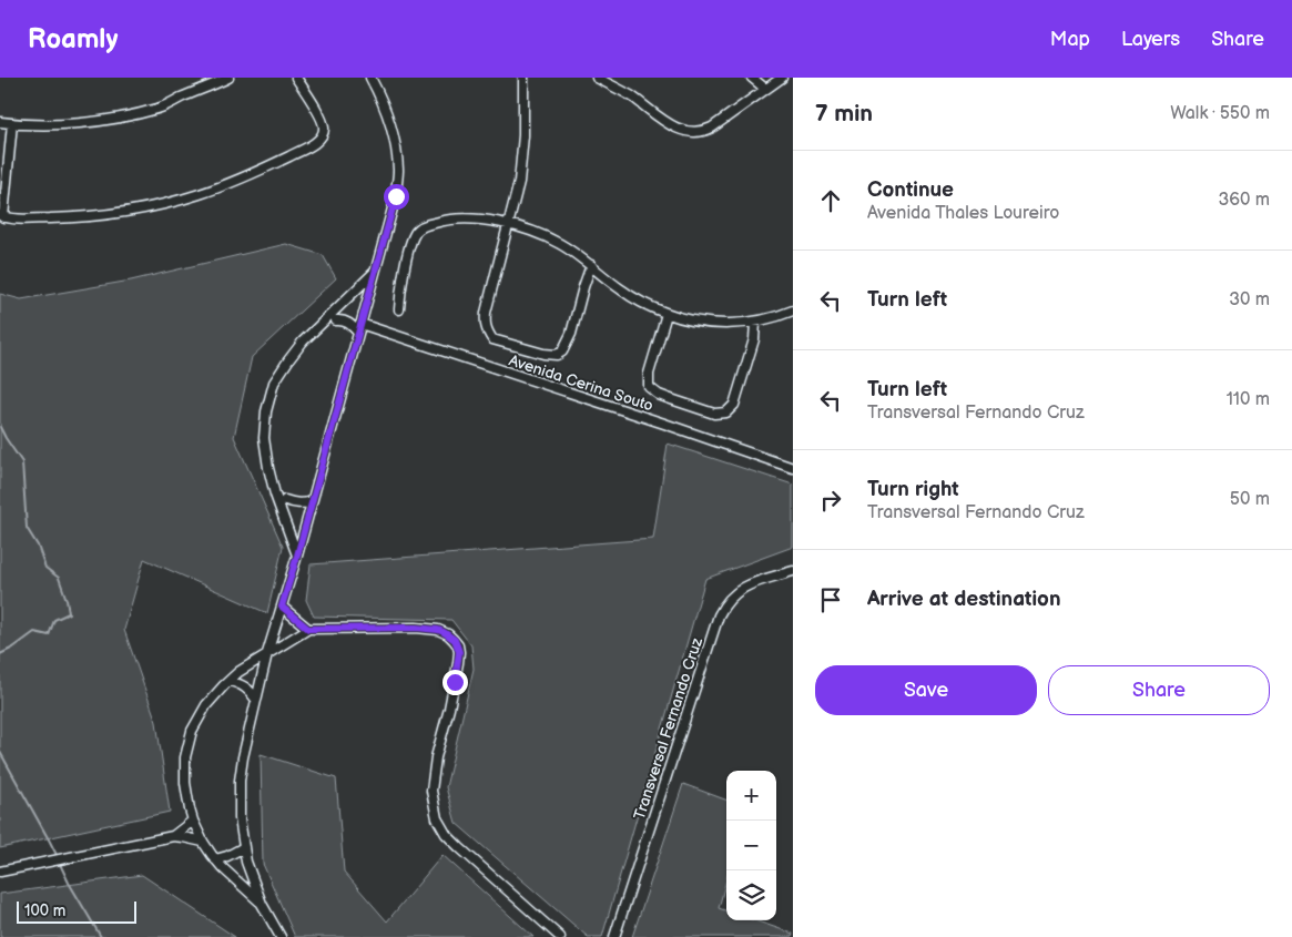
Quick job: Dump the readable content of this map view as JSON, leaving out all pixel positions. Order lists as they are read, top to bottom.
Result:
{
  "streets": {
    "street": ["Avenida Cerina Souto", "Transversal Fernando Cruz"]
  },
  "scale_bar": "100 m",
  "page": {
    "header": "Roamly",
    "nav": ["Map", "Layers", "Share"],
    "heading": ["7 min", "Walk · 550 m"],
    "list": [
      ["Continue", "Avenida Thales Loureiro", "360 m"],
      ["Turn left", "30 m"],
      ["Turn left", "Transversal Fernando Cruz", "110 m"],
      ["Turn right", "Transversal Fernando Cruz", "50 m"],
      "Arrive at destination"
    ],
    "buttons": ["Save", "Share"],
    "map_buttons": ["+", "−"],
    "scale": "100 m"
  }
}
